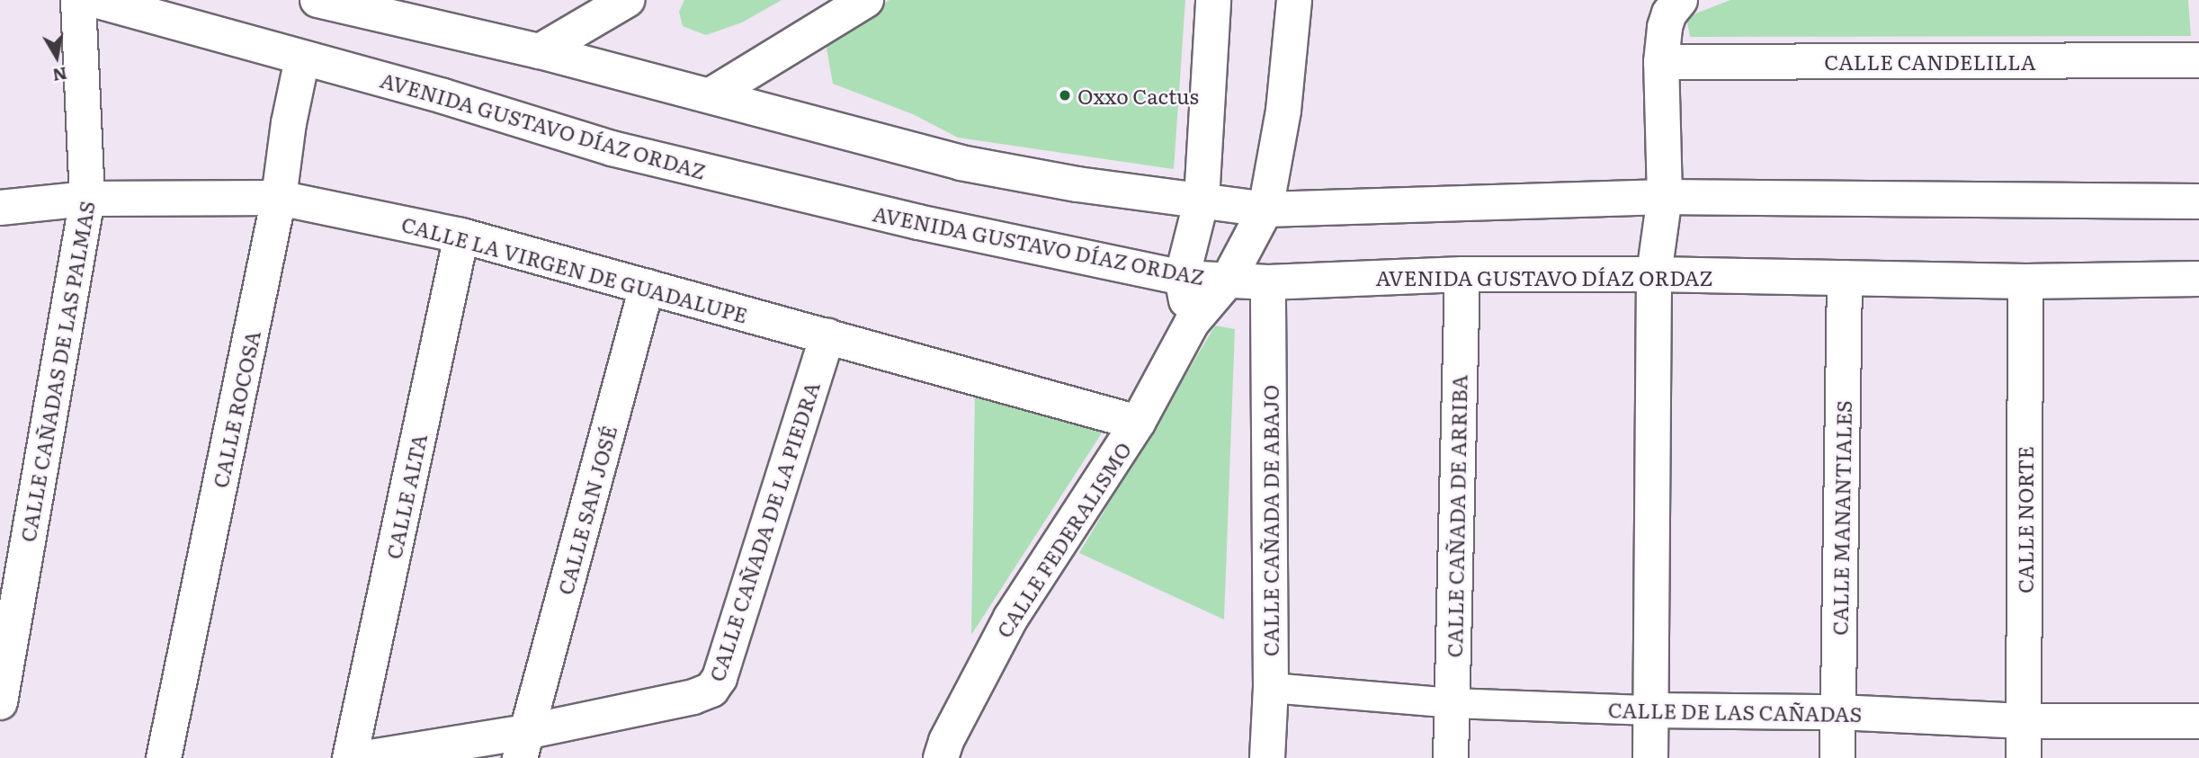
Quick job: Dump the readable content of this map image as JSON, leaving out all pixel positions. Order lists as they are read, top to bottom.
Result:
{
  "streets": {
    "street": [
      "CALLE CANDELILLA",
      "AVENIDA GUSTAVO DÍAZ ORDAZ",
      "CALLE LA VIRGEN DE GUADALUPE",
      "CALLE CAÑADAS DE LAS PALMAS",
      "CALLE ROCOSA",
      "CALLE ALTA",
      "CALLE SAN JOSÉ",
      "CALLE CAÑADA DE ARRIBA",
      "CALLE MANANTIALES",
      "CALLE NORTE",
      "CALLE CAÑADA DE ABAJO",
      "CALLE CAÑADA DE LA PIEDRA",
      "CALLE FEDERALISMO",
      "CALLE DE LAS CAÑADAS"
    ]
  },
  "crossings": [
    ["AVENIDA GUSTAVO DÍAZ ORDAZ", "CALLE ROCOSA"],
    ["AVENIDA GUSTAVO DÍAZ ORDAZ", "CALLE CAÑADA DE ARRIBA"],
    ["AVENIDA GUSTAVO DÍAZ ORDAZ", "CALLE MANANTIALES"],
    ["AVENIDA GUSTAVO DÍAZ ORDAZ", "CALLE NORTE"],
    ["AVENIDA GUSTAVO DÍAZ ORDAZ", "CALLE CAÑADA DE ABAJO"],
    ["AVENIDA GUSTAVO DÍAZ ORDAZ", "CALLE FEDERALISMO"],
    ["CALLE LA VIRGEN DE GUADALUPE", "CALLE CAÑADAS DE LAS PALMAS"],
    ["CALLE LA VIRGEN DE GUADALUPE", "CALLE ROCOSA"],
    ["CALLE LA VIRGEN DE GUADALUPE", "CALLE ALTA"],
    ["CALLE LA VIRGEN DE GUADALUPE", "CALLE SAN JOSÉ"],
    ["CALLE LA VIRGEN DE GUADALUPE", "CALLE CAÑADA DE LA PIEDRA"],
    ["CALLE LA VIRGEN DE GUADALUPE", "CALLE FEDERALISMO"],
    ["CALLE SAN JOSÉ", "CALLE CAÑADA DE LA PIEDRA"],
    ["CALLE CAÑADA DE ARRIBA", "CALLE DE LAS CAÑADAS"],
    ["CALLE MANANTIALES", "CALLE DE LAS CAÑADAS"],
    ["CALLE NORTE", "CALLE DE LAS CAÑADAS"],
    ["CALLE CAÑADA DE ABAJO", "CALLE DE LAS CAÑADAS"]
  ],
  "places": ["Oxxo Cactus"],
  "north": "bottom"
}
